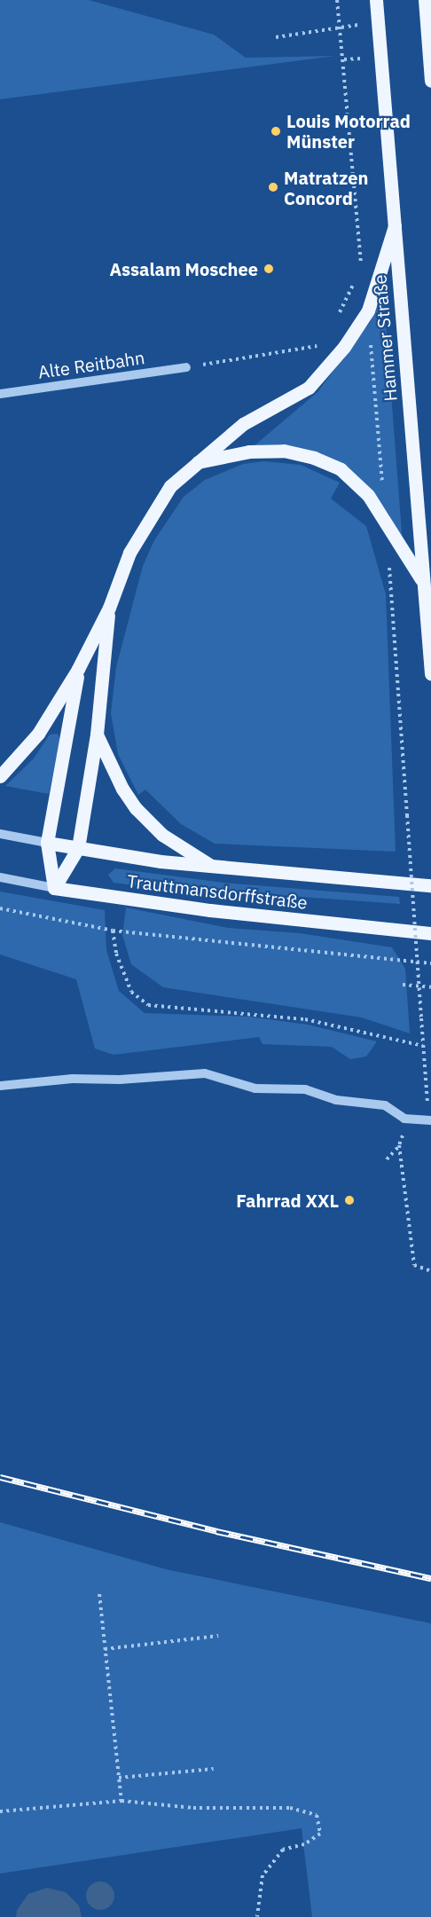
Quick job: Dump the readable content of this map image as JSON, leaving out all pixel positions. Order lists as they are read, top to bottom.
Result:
{
  "streets": {
    "main road": ["Hammer Straße", "Trauttmansdorffstraße"],
    "street": ["Alte Reitbahn"]
  },
  "places": [
    "Louis Motorrad Münster",
    "Matratzen Concord",
    "Assalam Moschee",
    "Fahrrad XXL"
  ]
}
